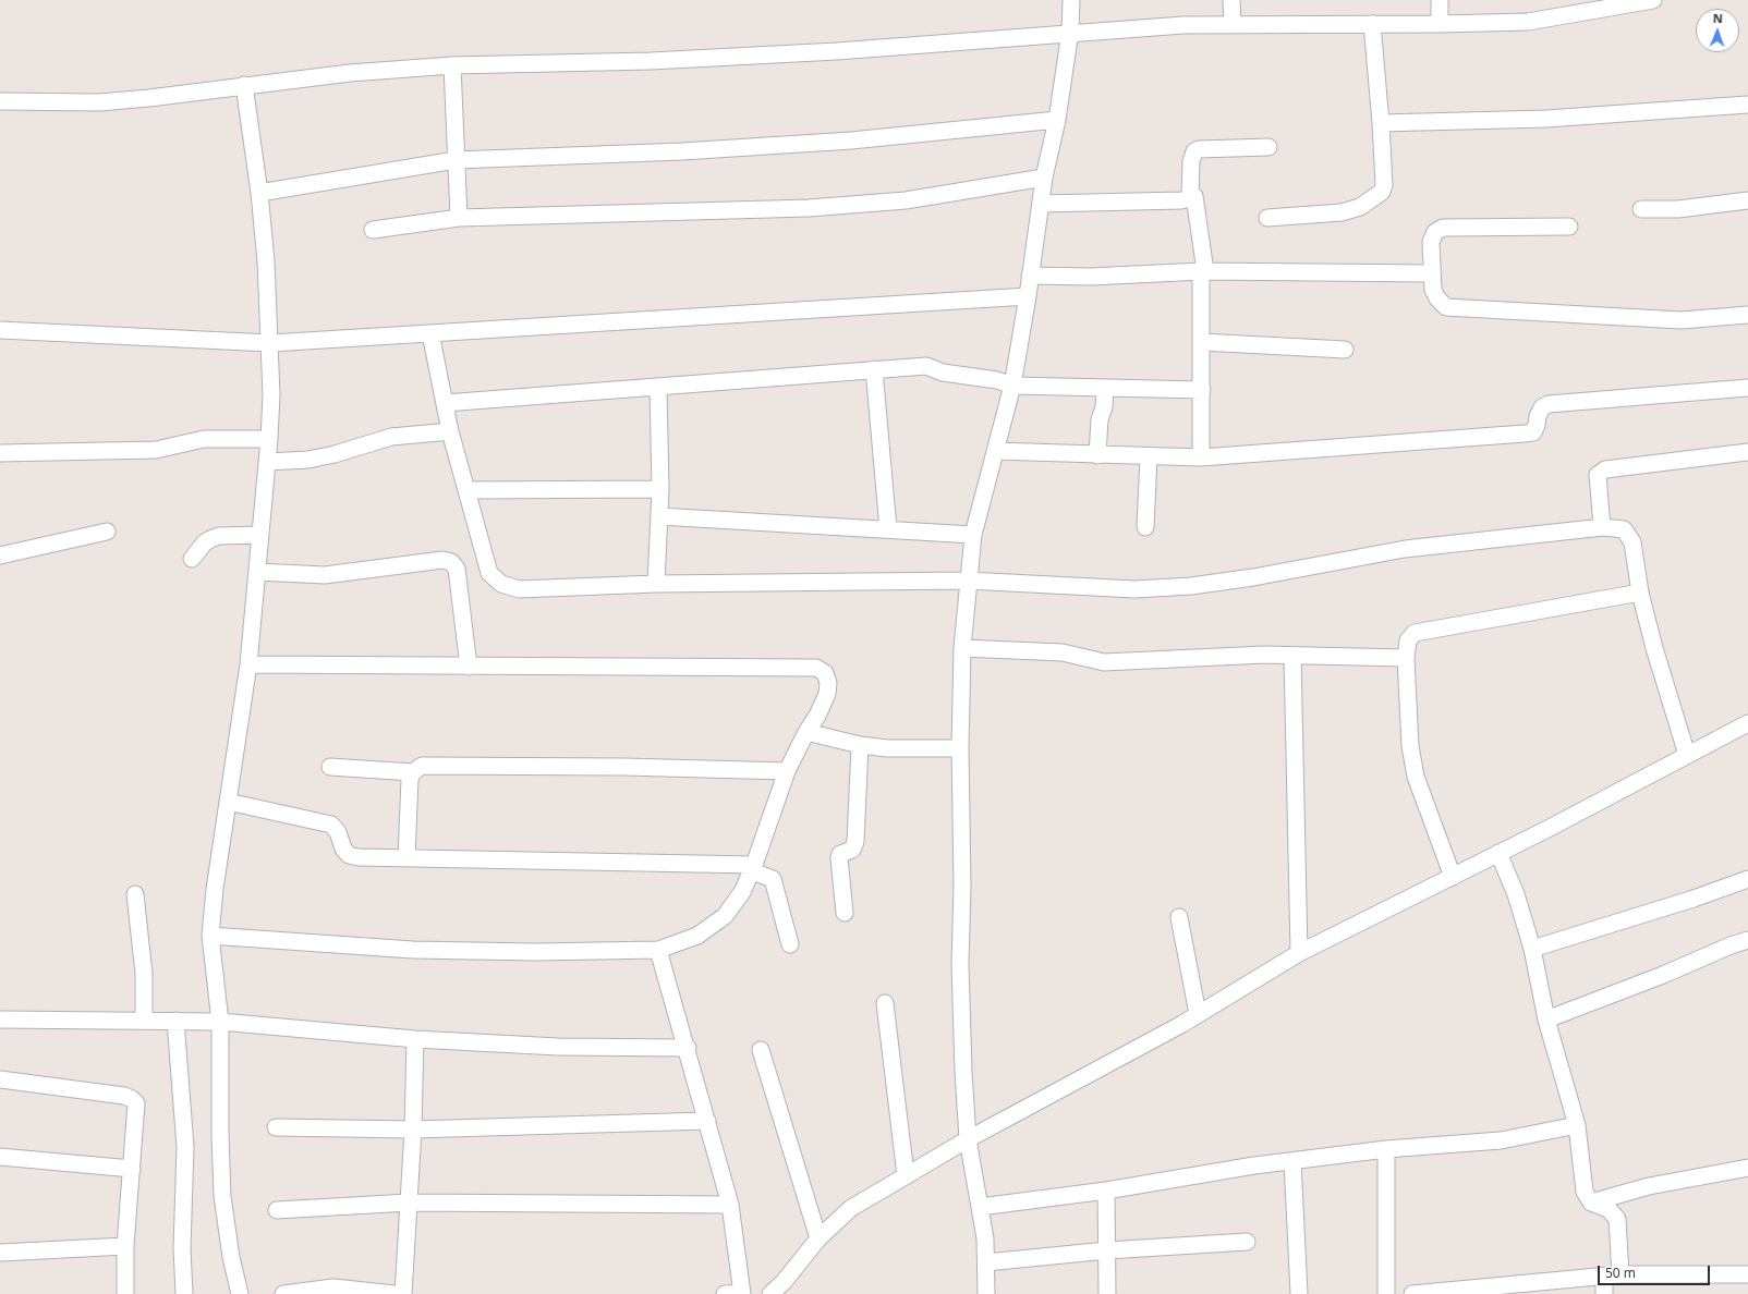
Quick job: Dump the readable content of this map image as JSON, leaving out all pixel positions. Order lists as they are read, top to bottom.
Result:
{
  "scale_bar": "50 m",
  "north": "top"
}
